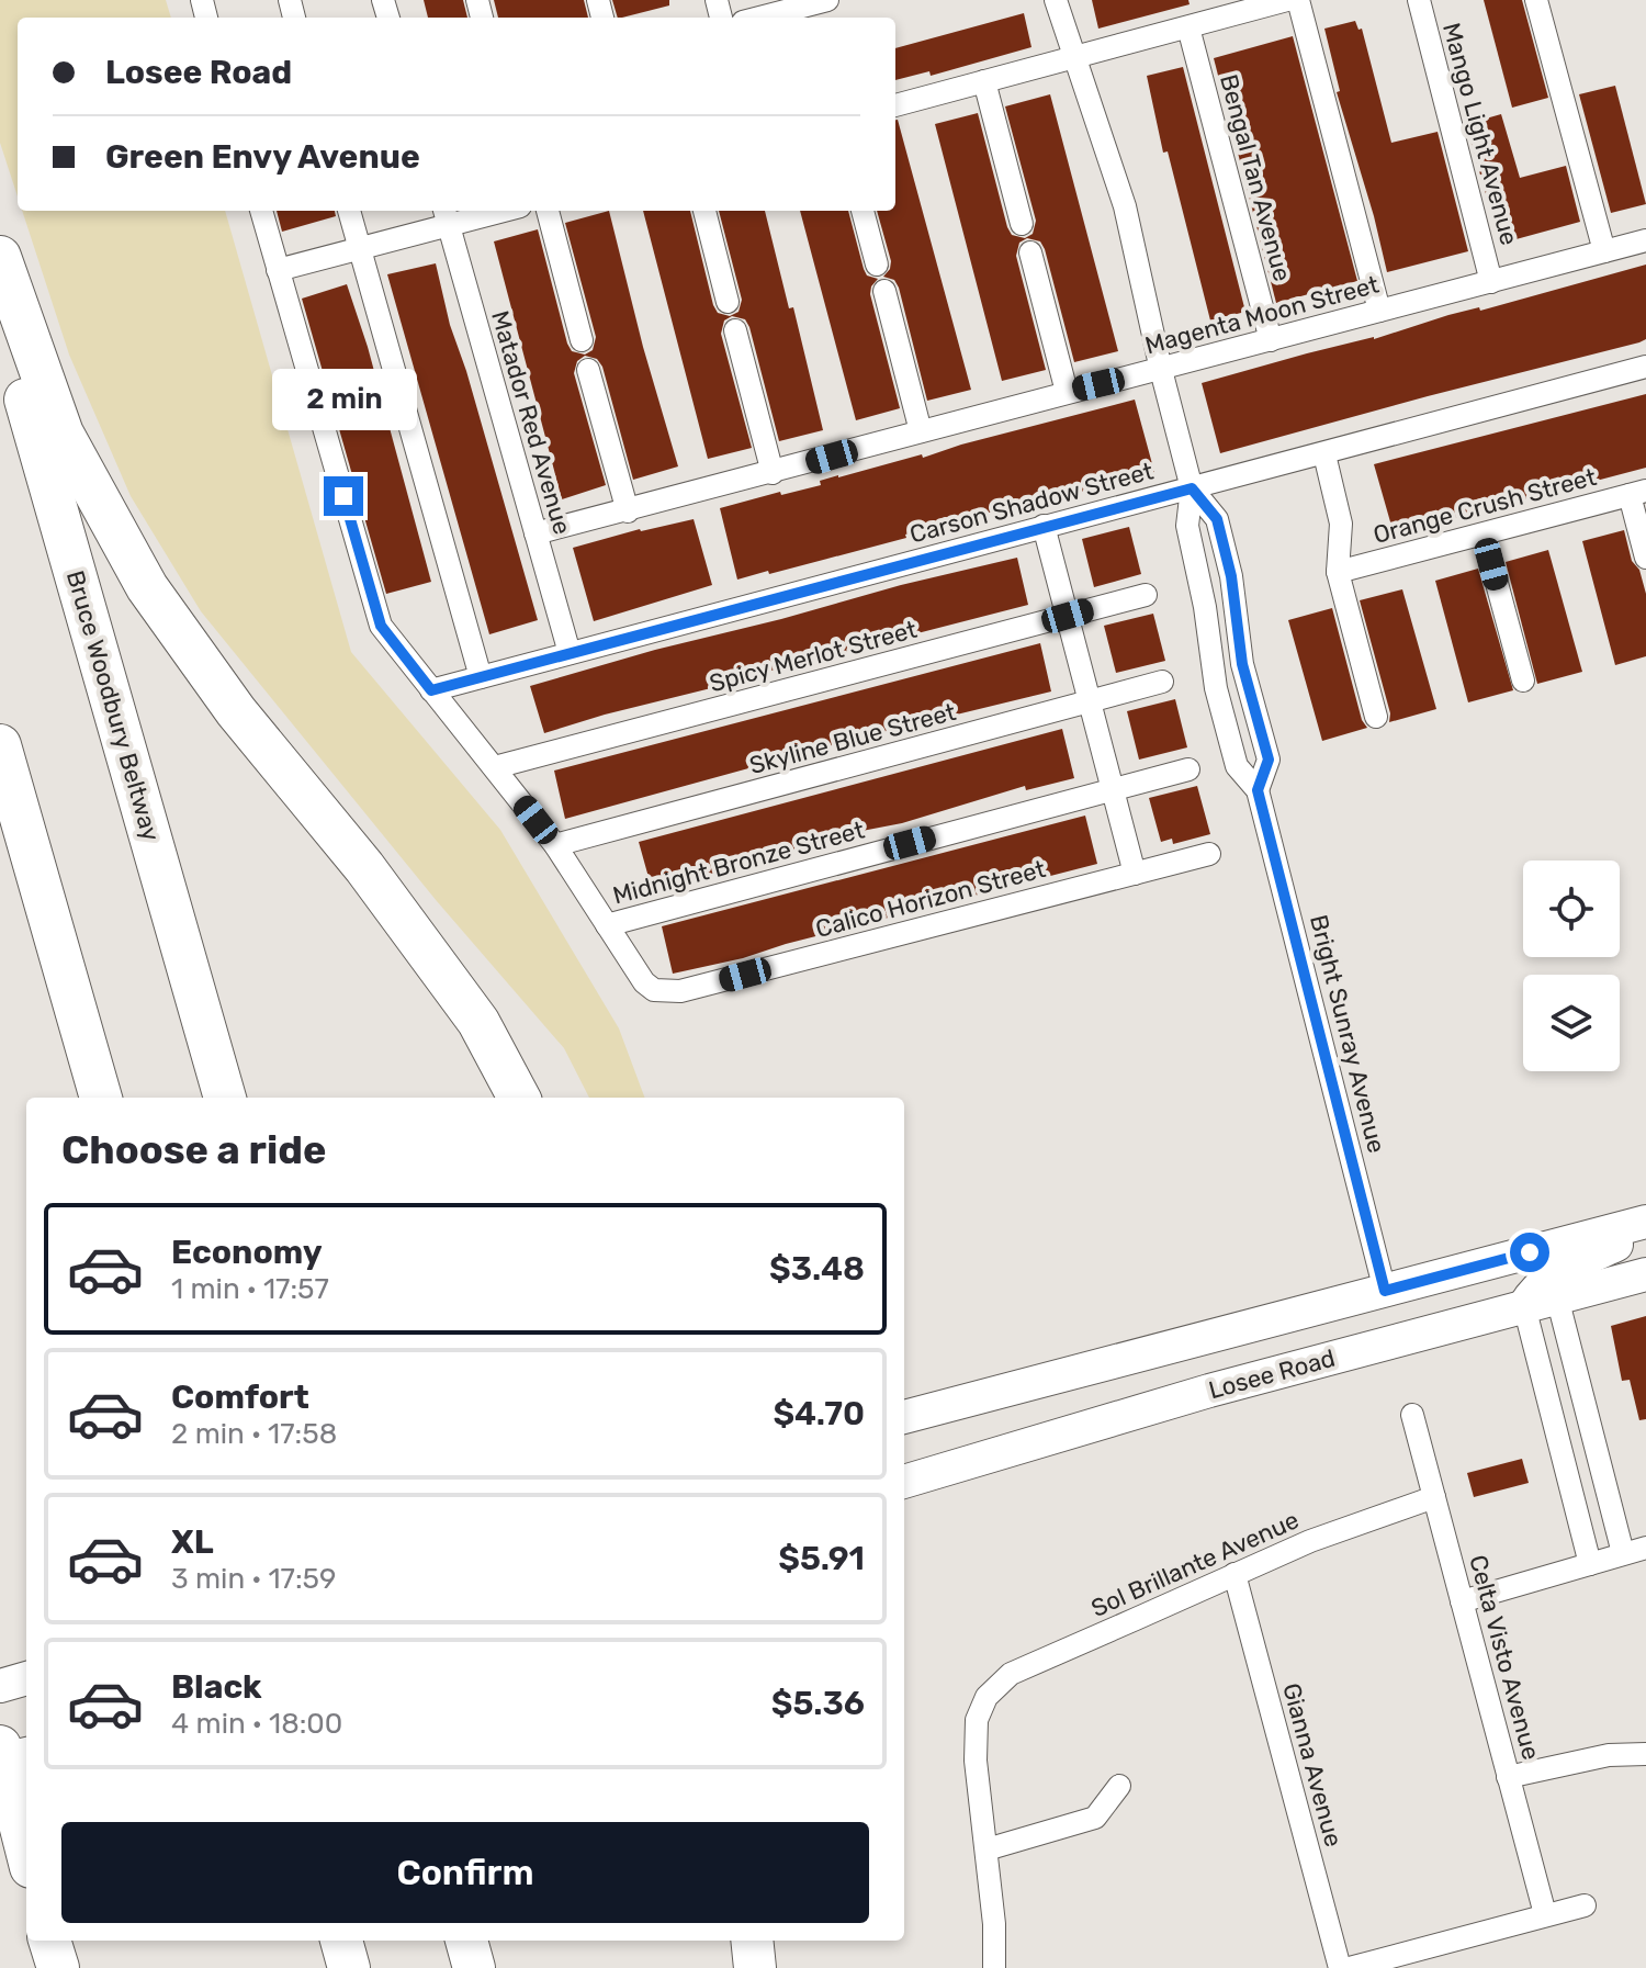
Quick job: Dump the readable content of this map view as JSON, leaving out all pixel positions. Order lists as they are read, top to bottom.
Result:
{
  "streets": {
    "highway": ["Bruce Woodbury Beltway"],
    "main road": ["Losee Road"],
    "street": [
      "Mango Light Avenue",
      "Bengal Tan Avenue",
      "Magenta Moon Street",
      "Matador Red Avenue",
      "Carson Shadow Street",
      "Orange Crush Street",
      "Spicy Merlot Street",
      "Skyline Blue Street",
      "Midnight Bronze Street",
      "Calico Horizon Street",
      "Bright Sunray Avenue",
      "Sol Brillante Avenue",
      "Celta Visto Avenue",
      "Gianna Avenue"
    ]
  },
  "crossings": [
    ["Mango Light Avenue", "Magenta Moon Street"],
    ["Bengal Tan Avenue", "Magenta Moon Street"],
    ["Magenta Moon Street", "Matador Red Avenue"],
    ["Matador Red Avenue", "Carson Shadow Street"],
    ["Carson Shadow Street", "Bright Sunray Avenue"],
    ["Midnight Bronze Street", "Calico Horizon Street"],
    ["Sol Brillante Avenue", "Celta Visto Avenue"],
    ["Sol Brillante Avenue", "Gianna Avenue"]
  ],
  "page": {
    "banner": ["Losee Road", "Green Envy Avenue"],
    "bubble": "2 min",
    "heading": "Choose a ride",
    "list": [
      {
        "name": "Economy",
        "note": "1 min · 17:57",
        "value": "$3.48"
      },
      {
        "name": "Comfort",
        "note": "2 min · 17:58",
        "value": "$4.70"
      },
      {
        "name": "XL",
        "note": "3 min · 17:59",
        "value": "$5.91"
      },
      {
        "name": "Black",
        "note": "4 min · 18:00",
        "value": "$5.36"
      }
    ],
    "buttons": "Confirm"
  }
}
